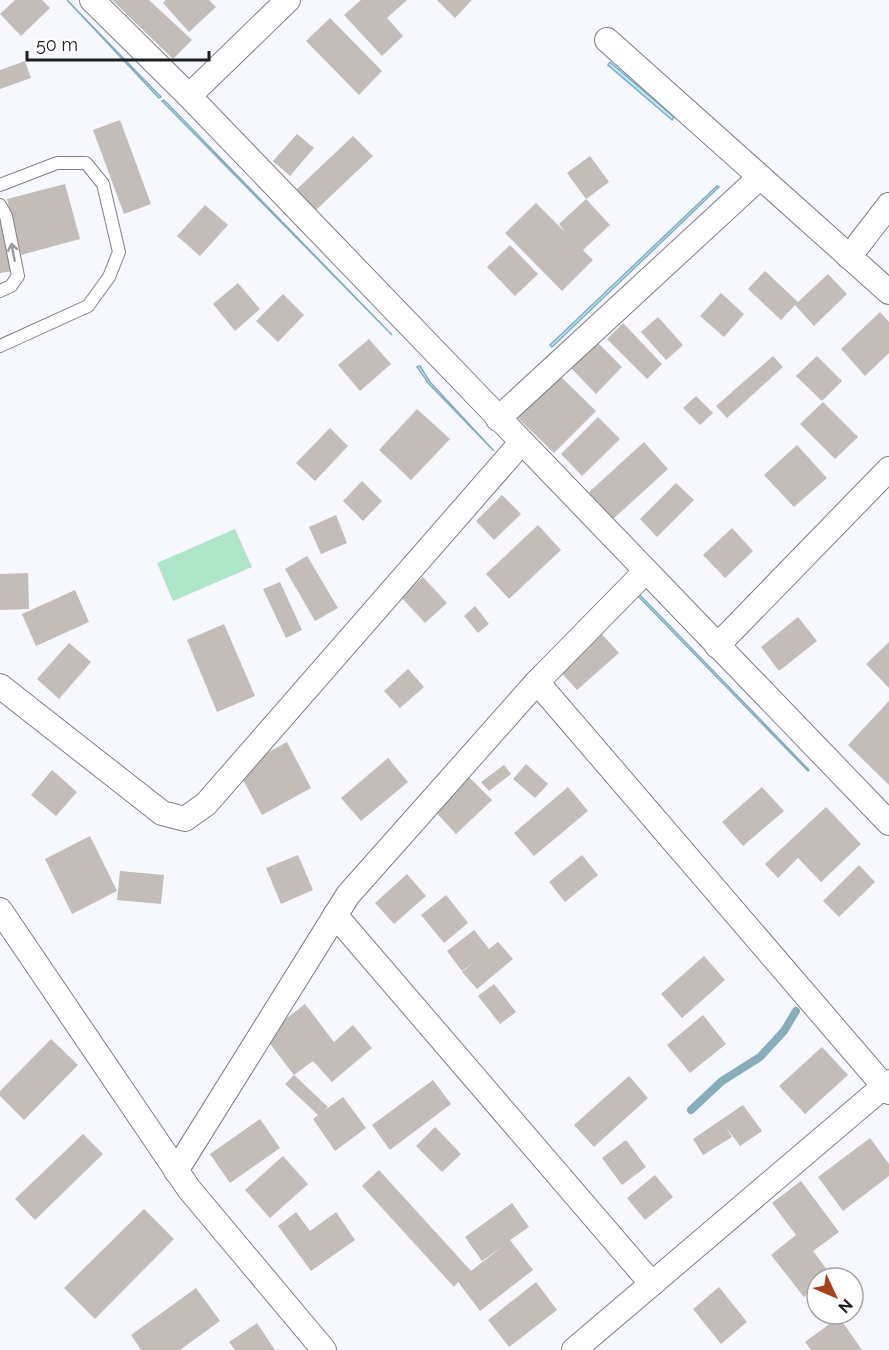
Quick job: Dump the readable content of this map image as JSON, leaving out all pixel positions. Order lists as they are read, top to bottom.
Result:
{
  "scale_bar": "50 m",
  "north": "bottom right"
}
